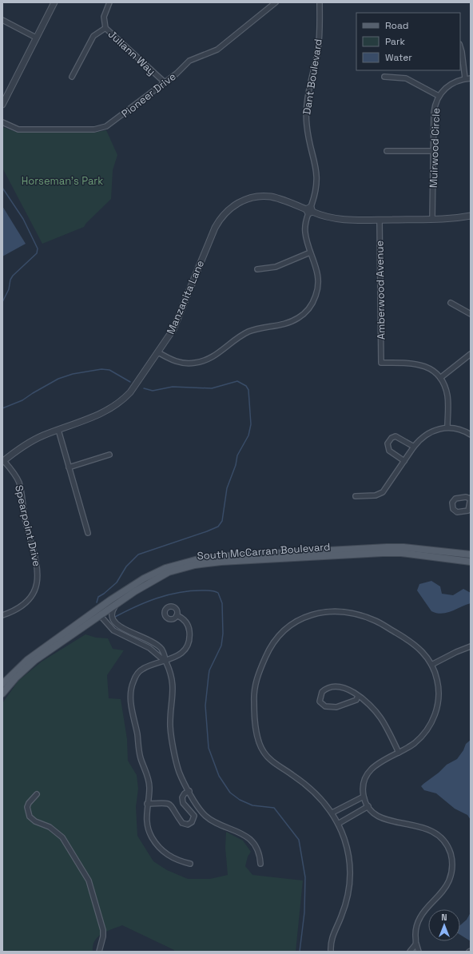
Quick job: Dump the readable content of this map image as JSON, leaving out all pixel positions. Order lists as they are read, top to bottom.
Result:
{
  "streets": {
    "main road": ["South McCarran Boulevard"],
    "street": [
      "Juliann Way",
      "Dant Boulevard",
      "Pioneer Drive",
      "Muirwood Circle",
      "Amberwood Avenue",
      "Manzanita Lane",
      "Spearpoint Drive"
    ]
  },
  "crossings": [
    ["Juliann Way", "Pioneer Drive"],
    ["Dant Boulevard", "Manzanita Lane"],
    ["Muirwood Circle", "Manzanita Lane"],
    ["Amberwood Avenue", "Manzanita Lane"],
    ["Manzanita Lane", "Spearpoint Drive"]
  ],
  "parks": ["Horseman's Park"],
  "legend": ["Road", "Park", "Water"],
  "north": "top"
}
